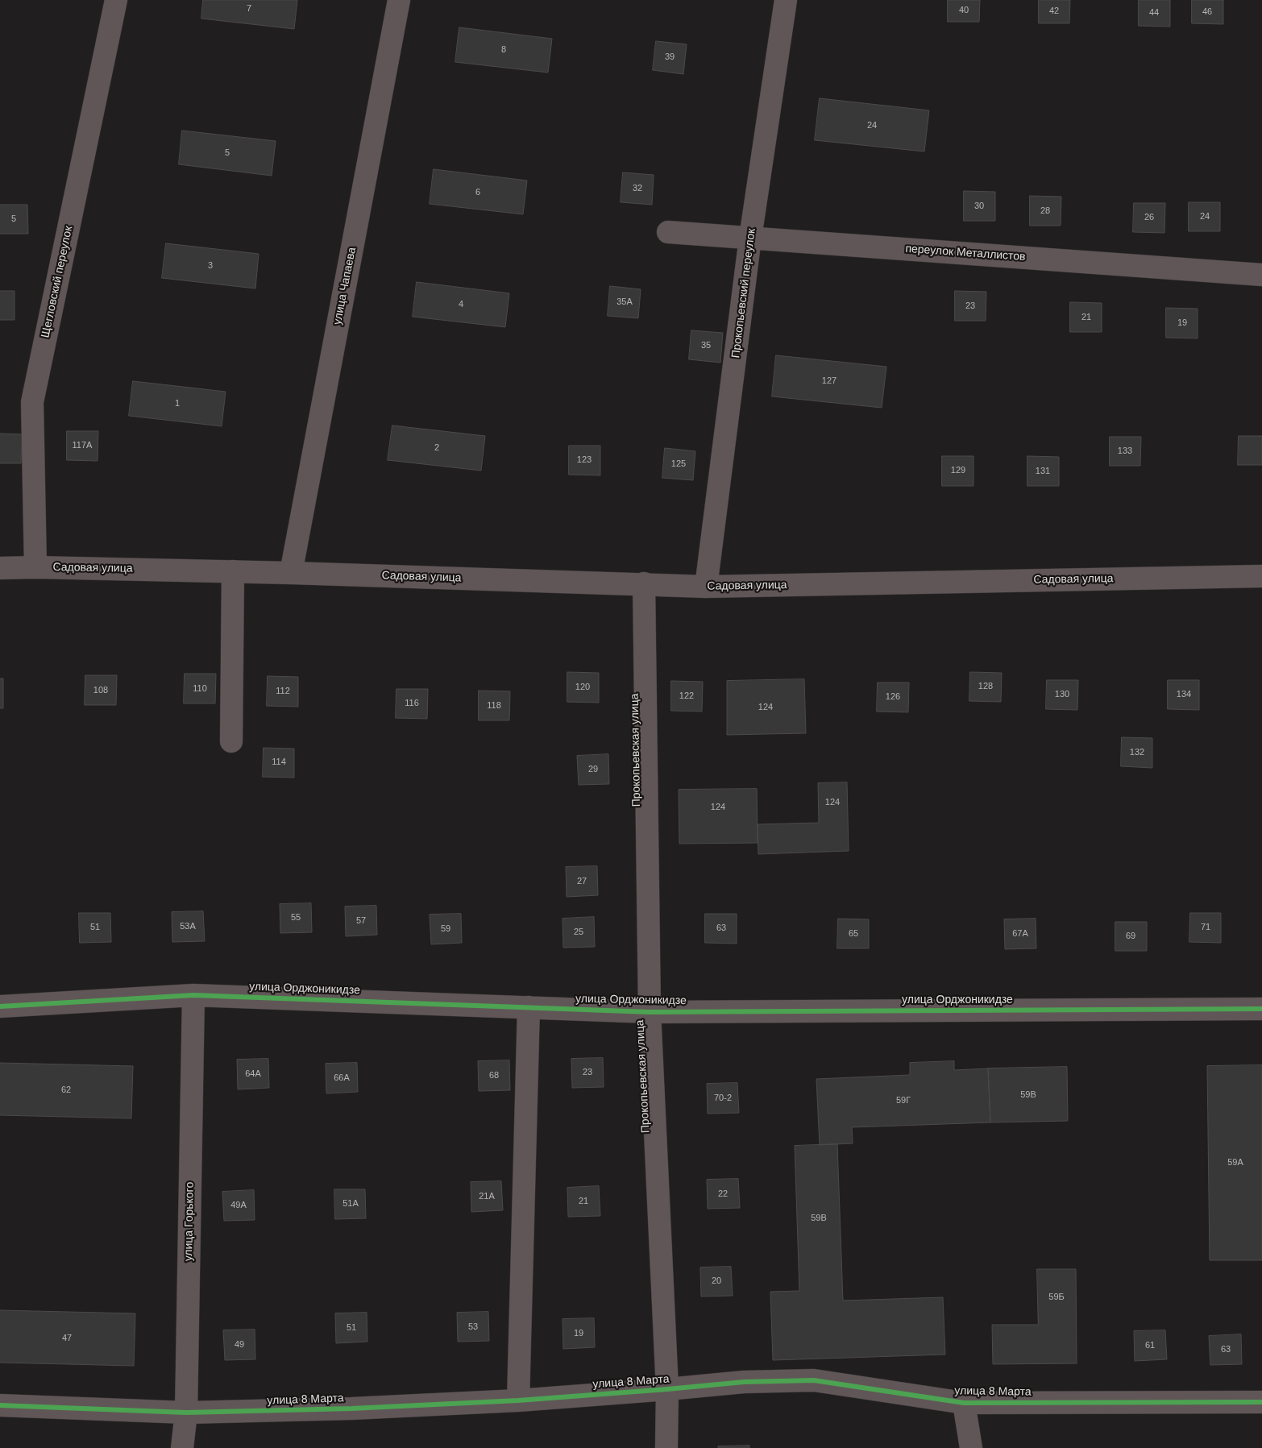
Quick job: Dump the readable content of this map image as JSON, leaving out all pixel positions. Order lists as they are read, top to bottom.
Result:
{
  "streets": {
    "street": [
      "переулок Металлистов",
      "Щегловский переулок",
      "улица Чапаева",
      "Прокопьевский переулок",
      "Садовая улица",
      "Прокопьевская улица",
      "улица Орджоникидзе",
      "улица Горького",
      "улица 8 Марта"
    ]
  },
  "crossings": [
    ["переулок Металлистов", "Прокопьевский переулок"],
    ["Щегловский переулок", "Садовая улица"],
    ["улица Чапаева", "Садовая улица"],
    ["Прокопьевский переулок", "Садовая улица"],
    ["Садовая улица", "Прокопьевская улица"],
    ["Прокопьевская улица", "улица Орджоникидзе"],
    ["Прокопьевская улица", "улица 8 Марта"],
    ["улица Орджоникидзе", "улица Горького"],
    ["улица Горького", "улица 8 Марта"]
  ],
  "house_numbers": [
    "7",
    "40",
    "42",
    "46",
    "44",
    "8",
    "39",
    "24",
    "5",
    "32",
    "6",
    "30",
    "28",
    "24",
    "26",
    "5",
    "3",
    "35А",
    "4",
    "23",
    "21",
    "19",
    "35",
    "127",
    "1",
    "117А",
    "2",
    "133",
    "123",
    "125",
    "129",
    "131",
    "128",
    "120",
    "110",
    "108",
    "112",
    "130",
    "134",
    "122",
    "126",
    "116",
    "118",
    "124",
    "132",
    "114",
    "29",
    "124",
    "124",
    "27",
    "55",
    "57",
    "53А",
    "51",
    "71",
    "63",
    "59",
    "25",
    "65",
    "67А",
    "69",
    "23",
    "64А",
    "68",
    "66А",
    "62",
    "59В",
    "70-2",
    "59Г",
    "59А",
    "22",
    "21А",
    "21",
    "51А",
    "49А",
    "59В",
    "20",
    "59Б",
    "53",
    "51",
    "19",
    "47",
    "49",
    "61",
    "63"
  ]
}
